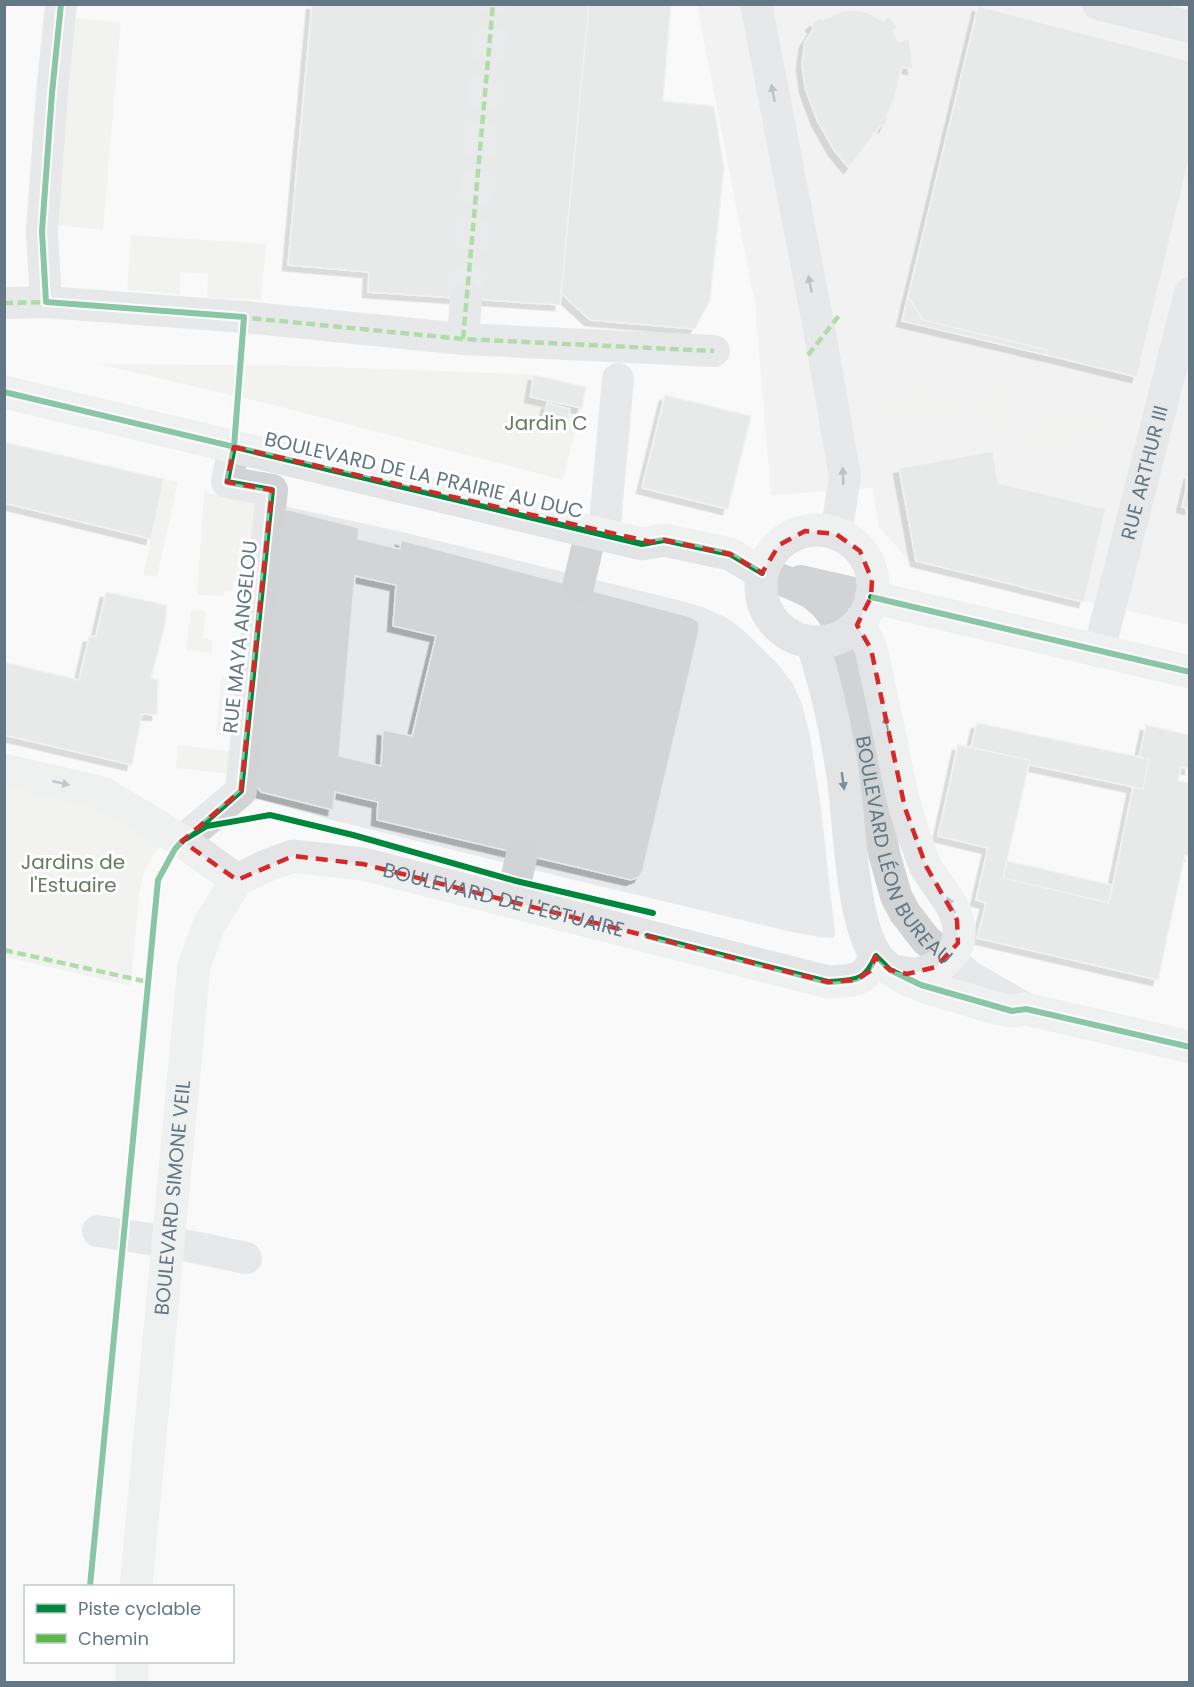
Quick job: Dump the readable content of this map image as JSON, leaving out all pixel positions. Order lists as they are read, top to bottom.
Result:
{
  "streets": {
    "main road": [
      "BOULEVARD DE LA PRAIRIE AU DUC",
      "BOULEVARD LÉON BUREAU",
      "BOULEVARD DE L'ESTUAIRE",
      "BOULEVARD SIMONE VEIL"
    ],
    "street": ["RUE ARTHUR III", "RUE MAYA ANGELOU"]
  },
  "crossings": [
    ["RUE ARTHUR III", "BOULEVARD DE LA PRAIRIE AU DUC"],
    ["BOULEVARD DE LA PRAIRIE AU DUC", "RUE MAYA ANGELOU"],
    ["BOULEVARD DE LA PRAIRIE AU DUC", "BOULEVARD LÉON BUREAU"],
    ["BOULEVARD LÉON BUREAU", "BOULEVARD DE L'ESTUAIRE"],
    ["BOULEVARD DE L'ESTUAIRE", "BOULEVARD SIMONE VEIL"]
  ],
  "parks": ["Jardin C", "Jardins de l'Estuaire"],
  "legend": ["Piste cyclable", "Chemin"]
}
